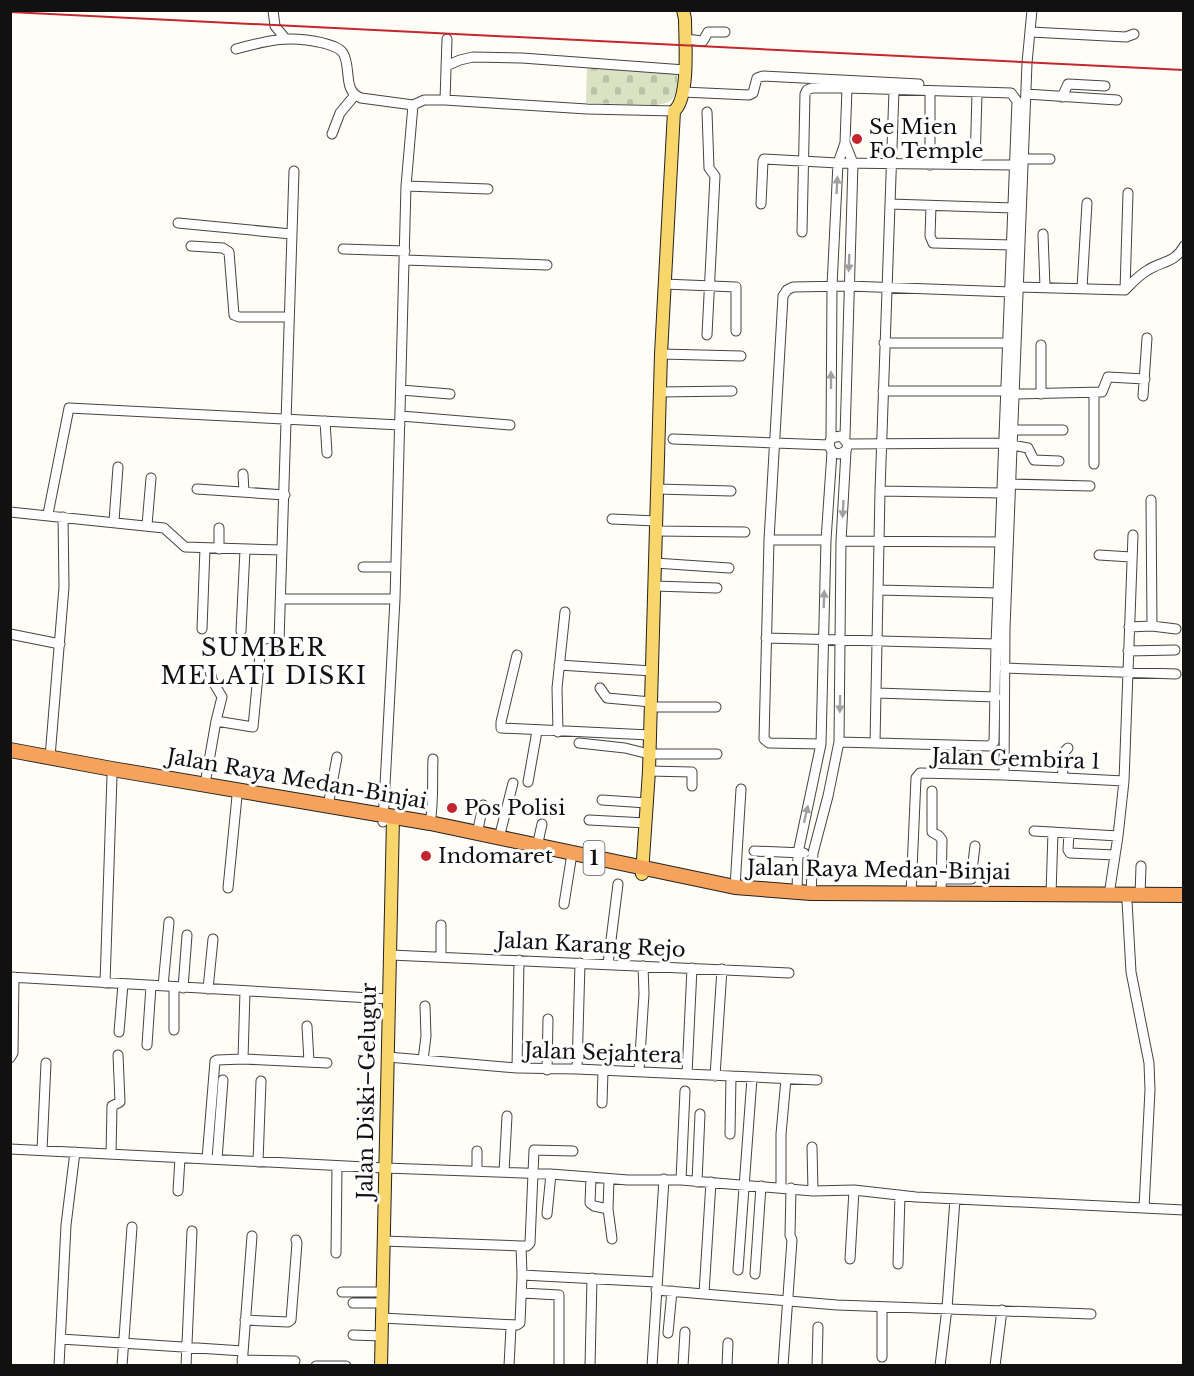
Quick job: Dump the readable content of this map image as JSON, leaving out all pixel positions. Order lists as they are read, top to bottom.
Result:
{
  "streets": {
    "highway": ["Jalan Raya Medan-Binjai", "1"],
    "main road": ["Jalan Diski–Gelugur"],
    "street": ["Jalan Gembira 1", "Jalan Karang Rejo", "Jalan Sejahtera"]
  },
  "crossings": [
    ["Jalan Gembira 1", "Jalan Raya Medan-Binjai"],
    ["Jalan Raya Medan-Binjai", "Jalan Diski–Gelugur"],
    ["Jalan Karang Rejo", "Jalan Diski–Gelugur"],
    ["Jalan Sejahtera", "Jalan Diski–Gelugur"]
  ],
  "districts": ["SUMBER MELATI DISKI"],
  "places": ["Se Mien Fo Temple", "Pos Polisi", "Indomaret"]
}
